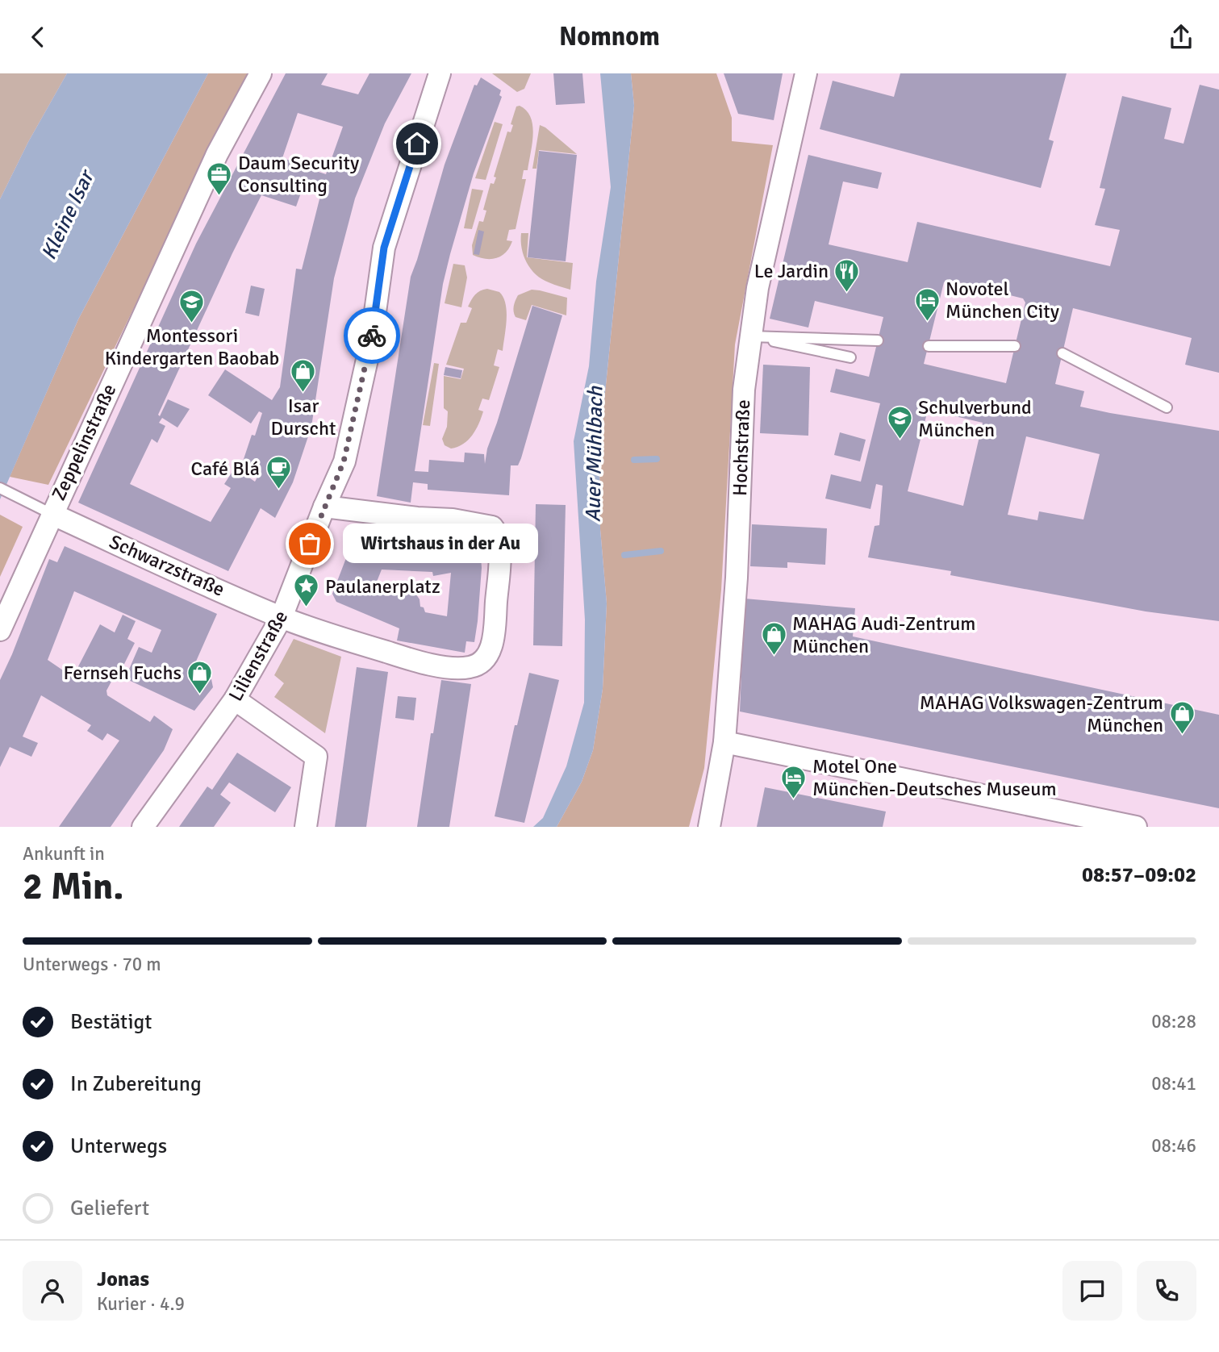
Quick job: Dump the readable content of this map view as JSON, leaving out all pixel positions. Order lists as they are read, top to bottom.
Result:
{
  "streets": {
    "street": [
      "Zeppelinstraße",
      "Hochstraße",
      "Schwarzstraße",
      "Lilienstraße"
    ]
  },
  "crossings": [
    ["Zeppelinstraße", "Schwarzstraße"],
    ["Schwarzstraße", "Lilienstraße"]
  ],
  "water": ["Kleine Isar", "Auer Mühlbach"],
  "places": {
    "office": ["Daum Security Consulting"],
    "restaurant": ["Le Jardin"],
    "hotel": ["Novotel München City", "Motel One München-Deutsches Museum"],
    "school or university": ["Montessori Kindergarten Baobab", "Schulverbund München"],
    "shop": [
      "Isar Durscht",
      "MAHAG Audi-Zentrum München",
      "Fernseh Fuchs",
      "MAHAG Volkswagen-Zentrum München"
    ],
    "cafe": ["Café Blá"],
    "other": ["Wirtshaus in der Au"],
    "place": ["Paulanerplatz"]
  },
  "page": {
    "header": "Nomnom",
    "bubble": "Wirtshaus in der Au",
    "heading": ["2 Min.", "Ankunft in", "08:57–09:02"],
    "panel": ["Jonas", "Kurier · 4.9"],
    "bar": "Unterwegs · 70 m",
    "list": [
      ["Bestätigt", "08:28"],
      ["In Zubereitung", "08:41"],
      ["Unterwegs", "08:46"],
      "Geliefert"
    ]
  }
}
